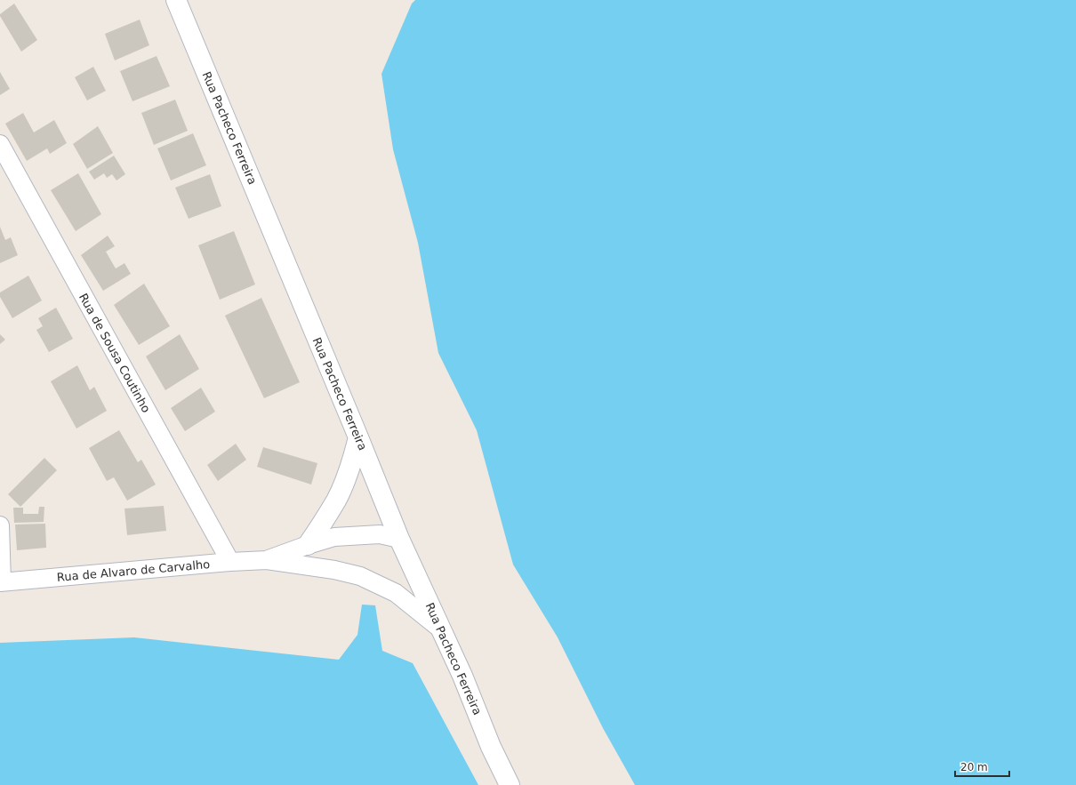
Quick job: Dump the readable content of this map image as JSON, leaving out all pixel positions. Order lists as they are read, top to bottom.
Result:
{
  "streets": {
    "street": ["Rua Pacheco Ferreira", "Rua de Sousa Coutinho", "Rua de Alvaro de Carvalho"]
  },
  "crossings": [
    ["Rua Pacheco Ferreira", "Rua de Alvaro de Carvalho"],
    ["Rua de Sousa Coutinho", "Rua de Alvaro de Carvalho"]
  ],
  "scale_bar": "20 m"
}
